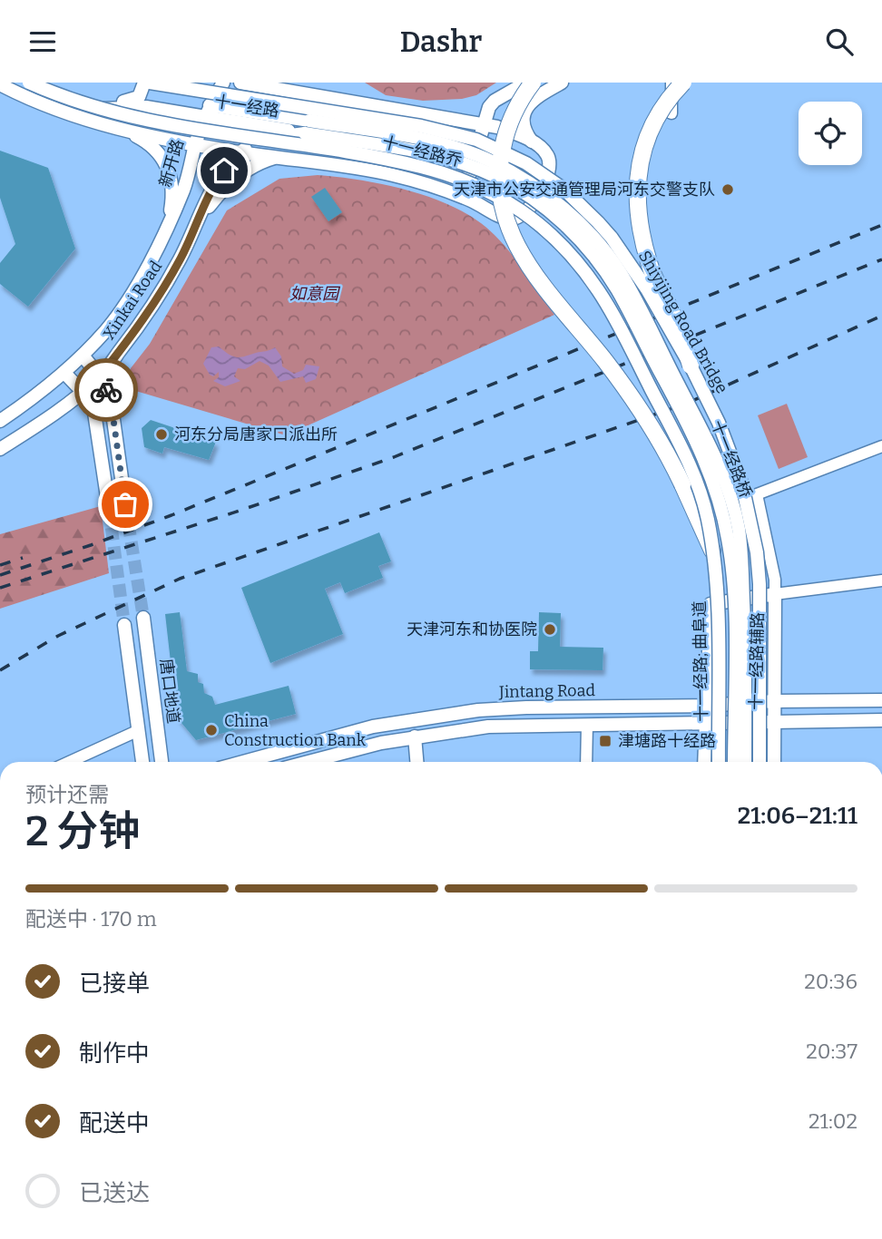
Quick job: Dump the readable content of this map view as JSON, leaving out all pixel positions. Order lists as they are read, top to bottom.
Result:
{
  "streets": {
    "main road": [
      "十一经路",
      "十一经路乔",
      "新开路",
      "Xinkai Road",
      "Shiyijing Road Bridge",
      "十一经路桥",
      "十一经路; 曲阜道",
      "十一经路辅路",
      "唐口地道",
      "Jintang Road"
    ]
  },
  "crossings": [
    ["十一经路", "新开路"],
    ["十一经路", "十一经路桥"],
    ["十一经路乔", "十一经路; 曲阜道"],
    ["新开路", "Xinkai Road"],
    ["十一经路辅路", "Jintang Road"]
  ],
  "parks": ["如意园"],
  "places": {
    "other": [
      "天津市公安交通管理局河东交警支队",
      "河东分局唐家口派出所",
      "天津河东和协医院",
      "China Construction Bank"
    ],
    "transit": ["津塘路十经路"]
  },
  "page": {
    "header": "Dashr",
    "heading": ["2 分钟", "预计还需", "21:06–21:11"],
    "bar": "配送中 · 170 m",
    "list": [
      ["已接单", "20:36"],
      ["制作中", "20:37"],
      ["配送中", "21:02"],
      "已送达"
    ]
  }
}
